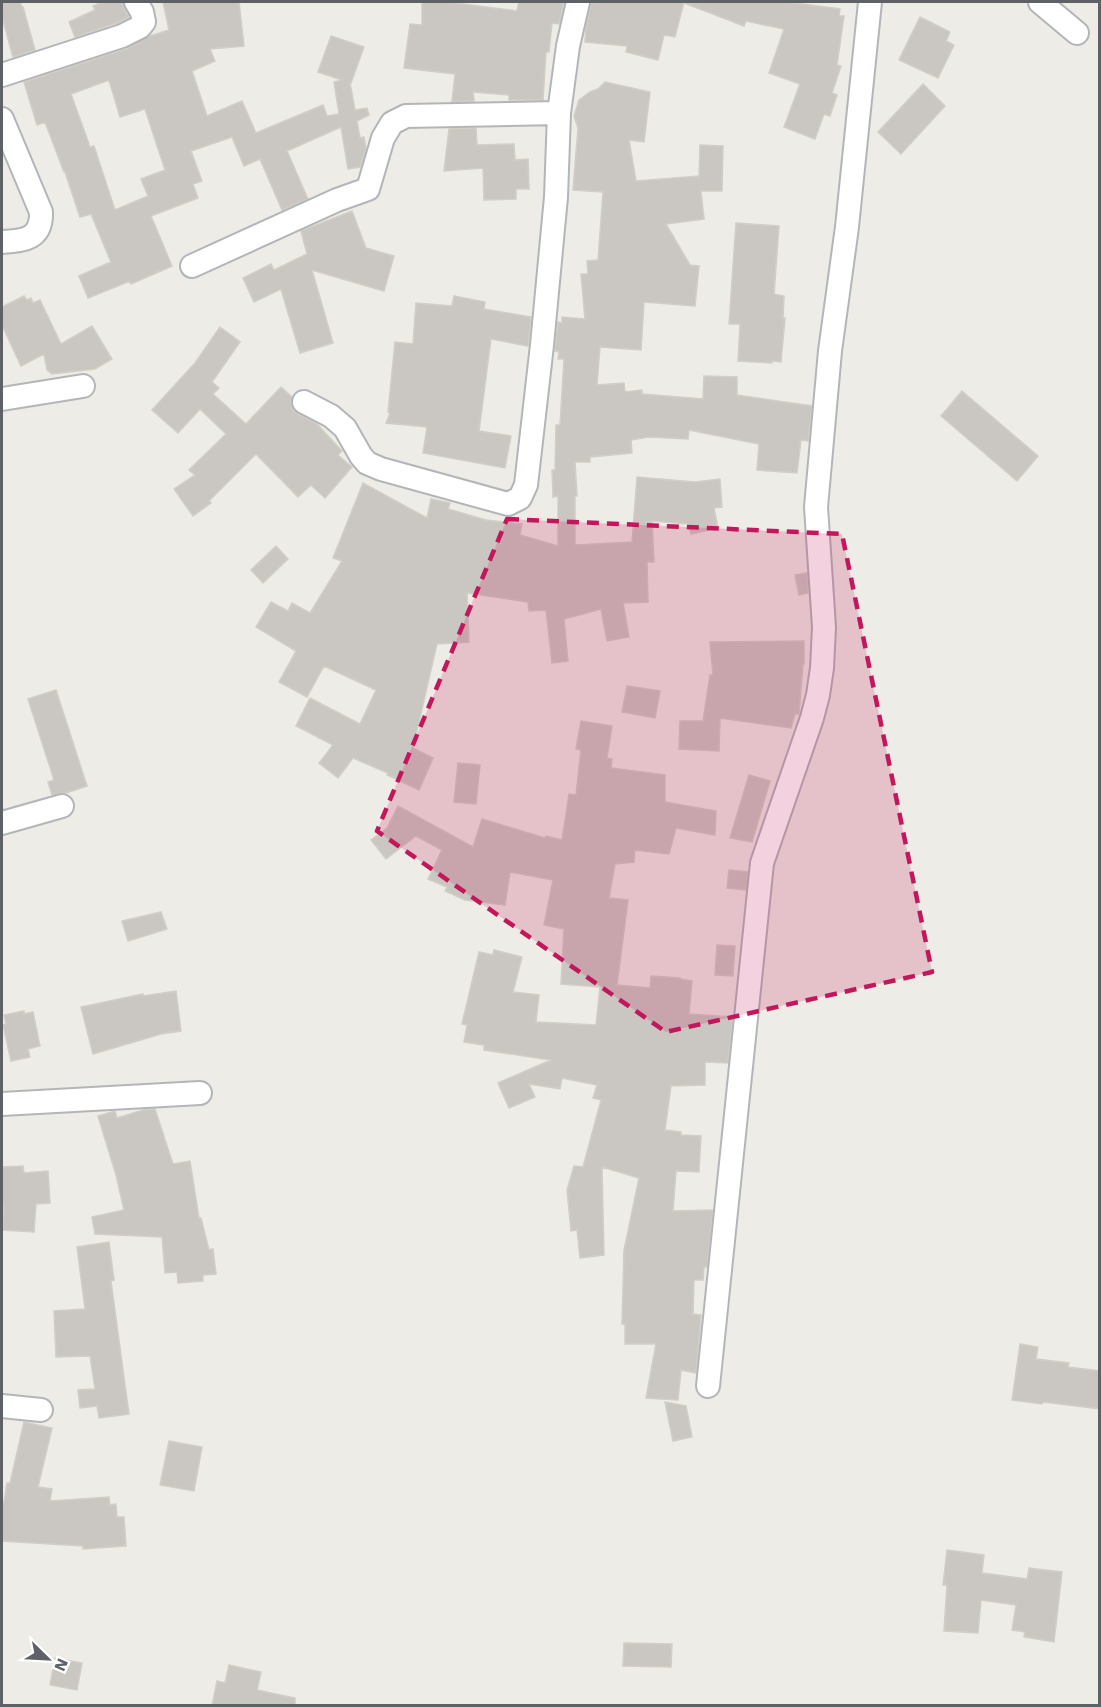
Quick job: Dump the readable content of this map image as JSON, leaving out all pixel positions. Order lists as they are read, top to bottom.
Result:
{
  "north": "bottom right"
}
